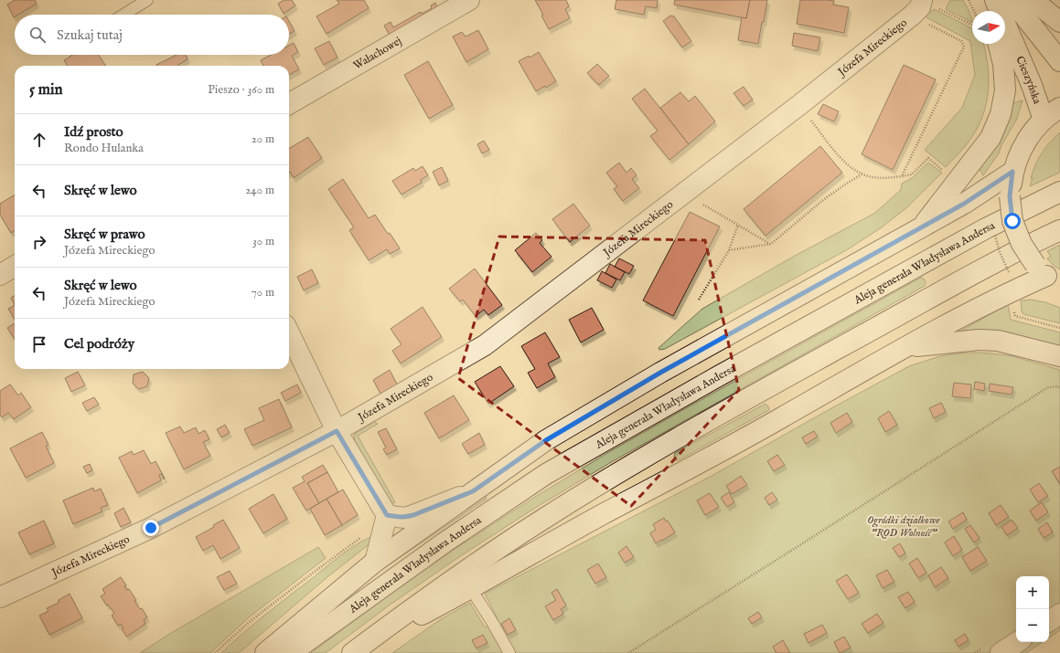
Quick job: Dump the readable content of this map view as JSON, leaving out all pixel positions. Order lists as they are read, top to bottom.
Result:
{
  "streets": {
    "main road": [
      "Józefa Mireckiego",
      "Wałachowej",
      "Cieszyńska",
      "Aleja generała Władysława Andersa"
    ]
  },
  "parks": ["Ogródki działkowe \"ROD Wolność\""],
  "north": "right",
  "page": {
    "search": "Szukaj tutaj",
    "heading": ["5 min", "Pieszo · 360 m"],
    "list": [
      ["Idź prosto", "Rondo Hulanka", "20 m"],
      ["Skręć w lewo", "240 m"],
      ["Skręć w prawo", "Józefa Mireckiego", "30 m"],
      ["Skręć w lewo", "Józefa Mireckiego", "70 m"],
      "Cel podróży"
    ],
    "map_buttons": ["+", "−"]
  }
}
